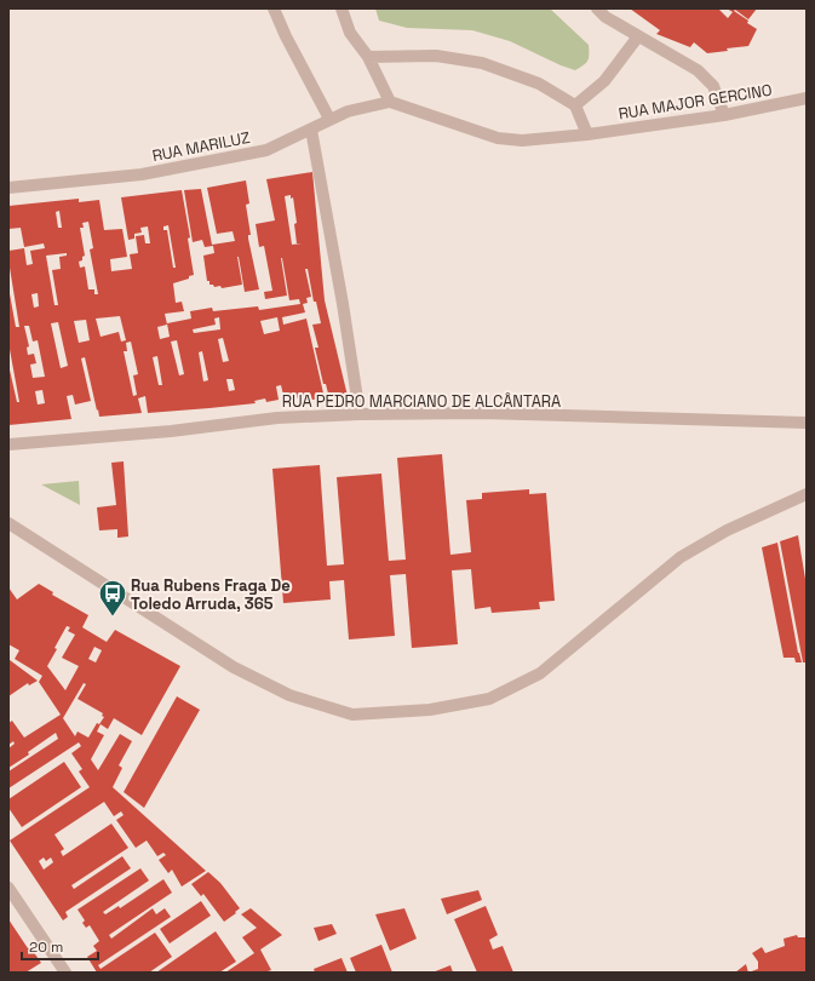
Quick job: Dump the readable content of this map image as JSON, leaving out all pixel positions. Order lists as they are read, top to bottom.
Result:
{
  "streets": {
    "street": ["RUA MAJOR GERCINO", "RUA MARILUZ", "RUA PEDRO MARCIANO DE ALCÂNTARA"]
  },
  "crossings": [
    ["RUA MAJOR GERCINO", "RUA MARILUZ"]
  ],
  "places": {
    "bus stop": ["Rua Rubens Fraga De Toledo Arruda, 365"]
  },
  "scale_bar": "20 m"
}
